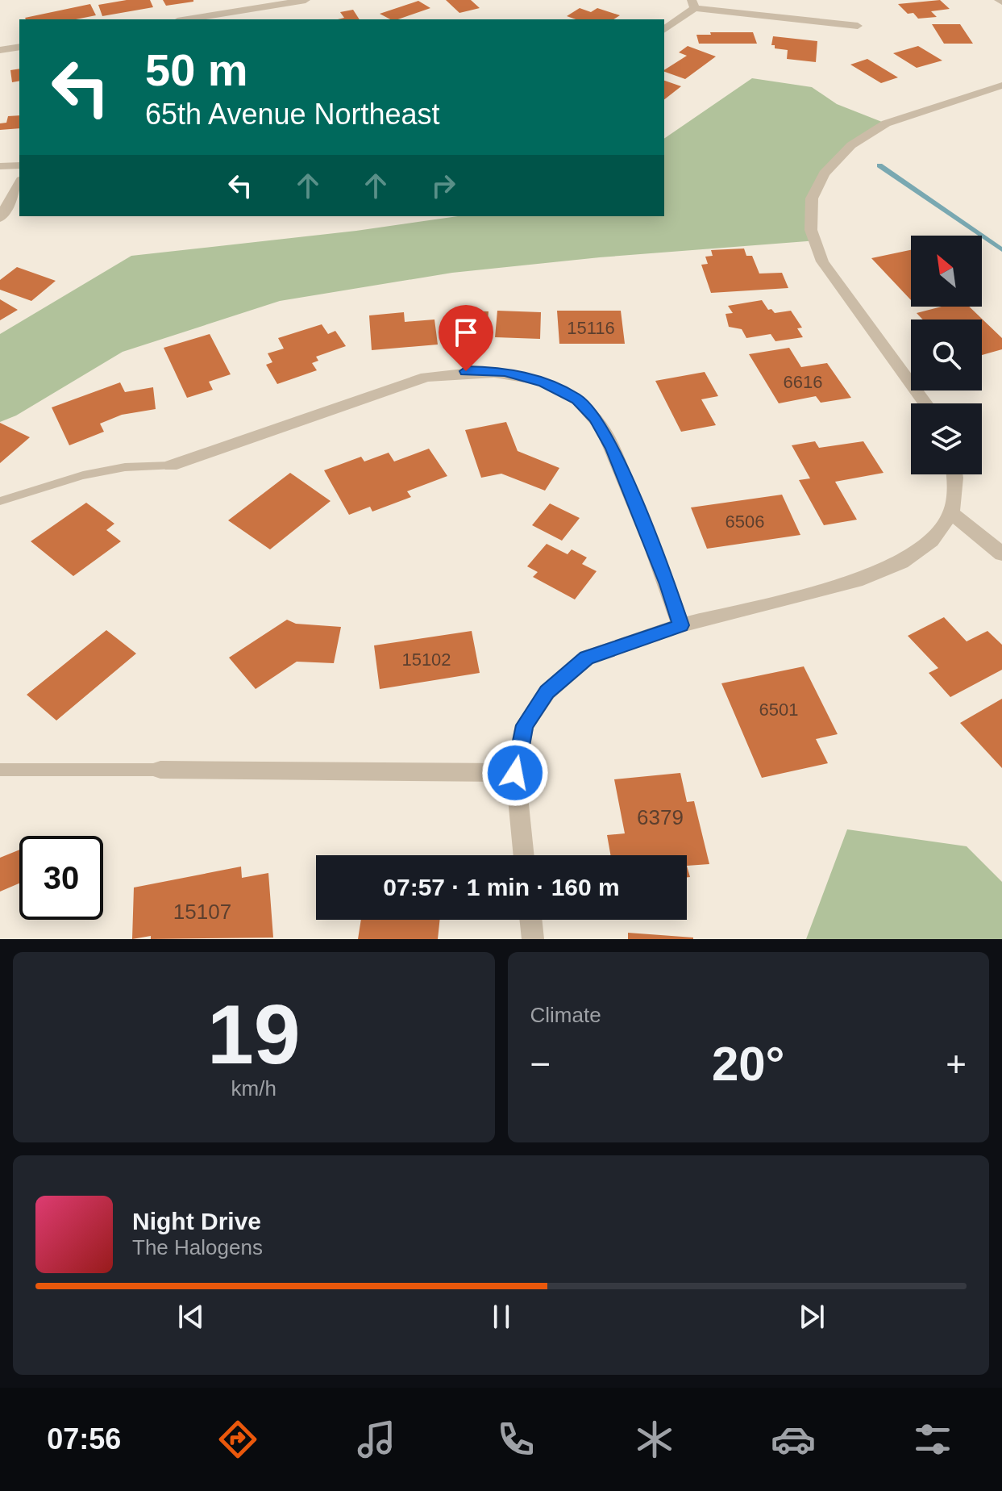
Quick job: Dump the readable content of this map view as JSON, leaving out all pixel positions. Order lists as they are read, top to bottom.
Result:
{
  "house_numbers": [
    "15116",
    "6616",
    "6506",
    "15102",
    "6501",
    "6379",
    "15107"
  ],
  "north": "top left",
  "page": {
    "turn": ["50 m", "65th Avenue Northeast"],
    "limit": "30",
    "trip": "07:57 · 1 min · 160 m",
    "tile": [
      ["19", "km/h"],
      "Climate"
    ],
    "heat": ["−", "20°", "+"],
    "song": ["Night Drive", "The Halogens"],
    "tabs": "07:56"
  }
}
